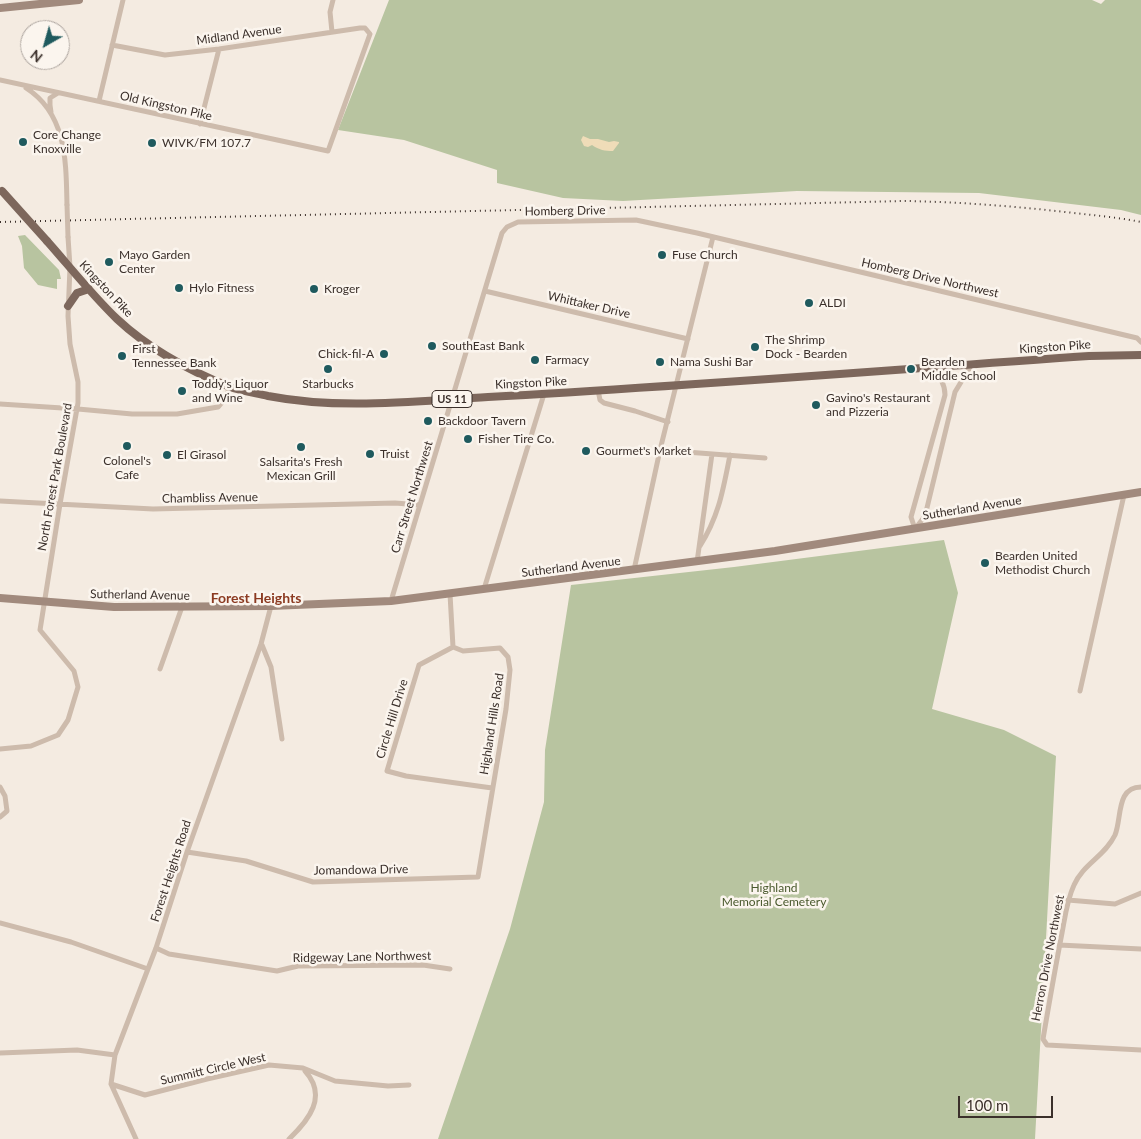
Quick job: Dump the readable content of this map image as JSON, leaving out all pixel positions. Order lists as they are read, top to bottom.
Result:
{
  "streets": {
    "main road": ["Kingston Pike", "US 11"],
    "street": [
      "Midland Avenue",
      "Old Kingston Pike",
      "Homberg Drive",
      "Homberg Drive Northwest",
      "Whittaker Drive",
      "North Forest Park Boulevard",
      "Carr Street Northwest",
      "Chambliss Avenue",
      "Sutherland Avenue",
      "Circle Hill Drive",
      "Highland Hills Road",
      "Jomandowa Drive",
      "Forest Heights Road",
      "Ridgeway Lane Northwest",
      "Herron Drive Northwest",
      "Summitt Circle West"
    ]
  },
  "crossings": [
    ["Midland Avenue", "Old Kingston Pike"],
    ["Old Kingston Pike", "North Forest Park Boulevard"],
    ["Homberg Drive", "Homberg Drive Northwest"],
    ["Homberg Drive", "Kingston Pike"],
    ["Homberg Drive", "Whittaker Drive"],
    ["Homberg Drive", "Carr Street Northwest"],
    ["Kingston Pike", "North Forest Park Boulevard"],
    ["Kingston Pike", "Carr Street Northwest"],
    ["North Forest Park Boulevard", "Chambliss Avenue"],
    ["North Forest Park Boulevard", "Sutherland Avenue"],
    ["Carr Street Northwest", "Chambliss Avenue"],
    ["Carr Street Northwest", "Sutherland Avenue"],
    ["Sutherland Avenue", "Forest Heights Road"],
    ["Circle Hill Drive", "Highland Hills Road"],
    ["Highland Hills Road", "Jomandowa Drive"],
    ["Jomandowa Drive", "Forest Heights Road"],
    ["Forest Heights Road", "Ridgeway Lane Northwest"],
    ["Forest Heights Road", "Summitt Circle West"]
  ],
  "districts": ["Forest Heights"],
  "parks": ["Highland Memorial Cemetery"],
  "places": [
    "Core Change Knoxville",
    "WIVK/FM 107.7",
    "Fuse Church",
    "Mayo Garden Center",
    "Hylo Fitness",
    "Kroger",
    "ALDI",
    "SouthEast Bank",
    "The Shrimp Dock - Bearden",
    "Chick-fil-A",
    "First Tennessee Bank",
    "Farmacy",
    "Nama Sushi Bar",
    "Starbucks",
    "Bearden Middle School",
    "Toddy's Liquor and Wine",
    "Gavino's Restaurant and Pizzeria",
    "Backdoor Tavern",
    "Fisher Tire Co.",
    "Colonel's Cafe",
    "Salsarita's Fresh Mexican Grill",
    "Gourmet's Market",
    "Truist",
    "El Girasol",
    "Bearden United Methodist Church"
  ],
  "scale_bar": "100 m",
  "north": "bottom left"
}
